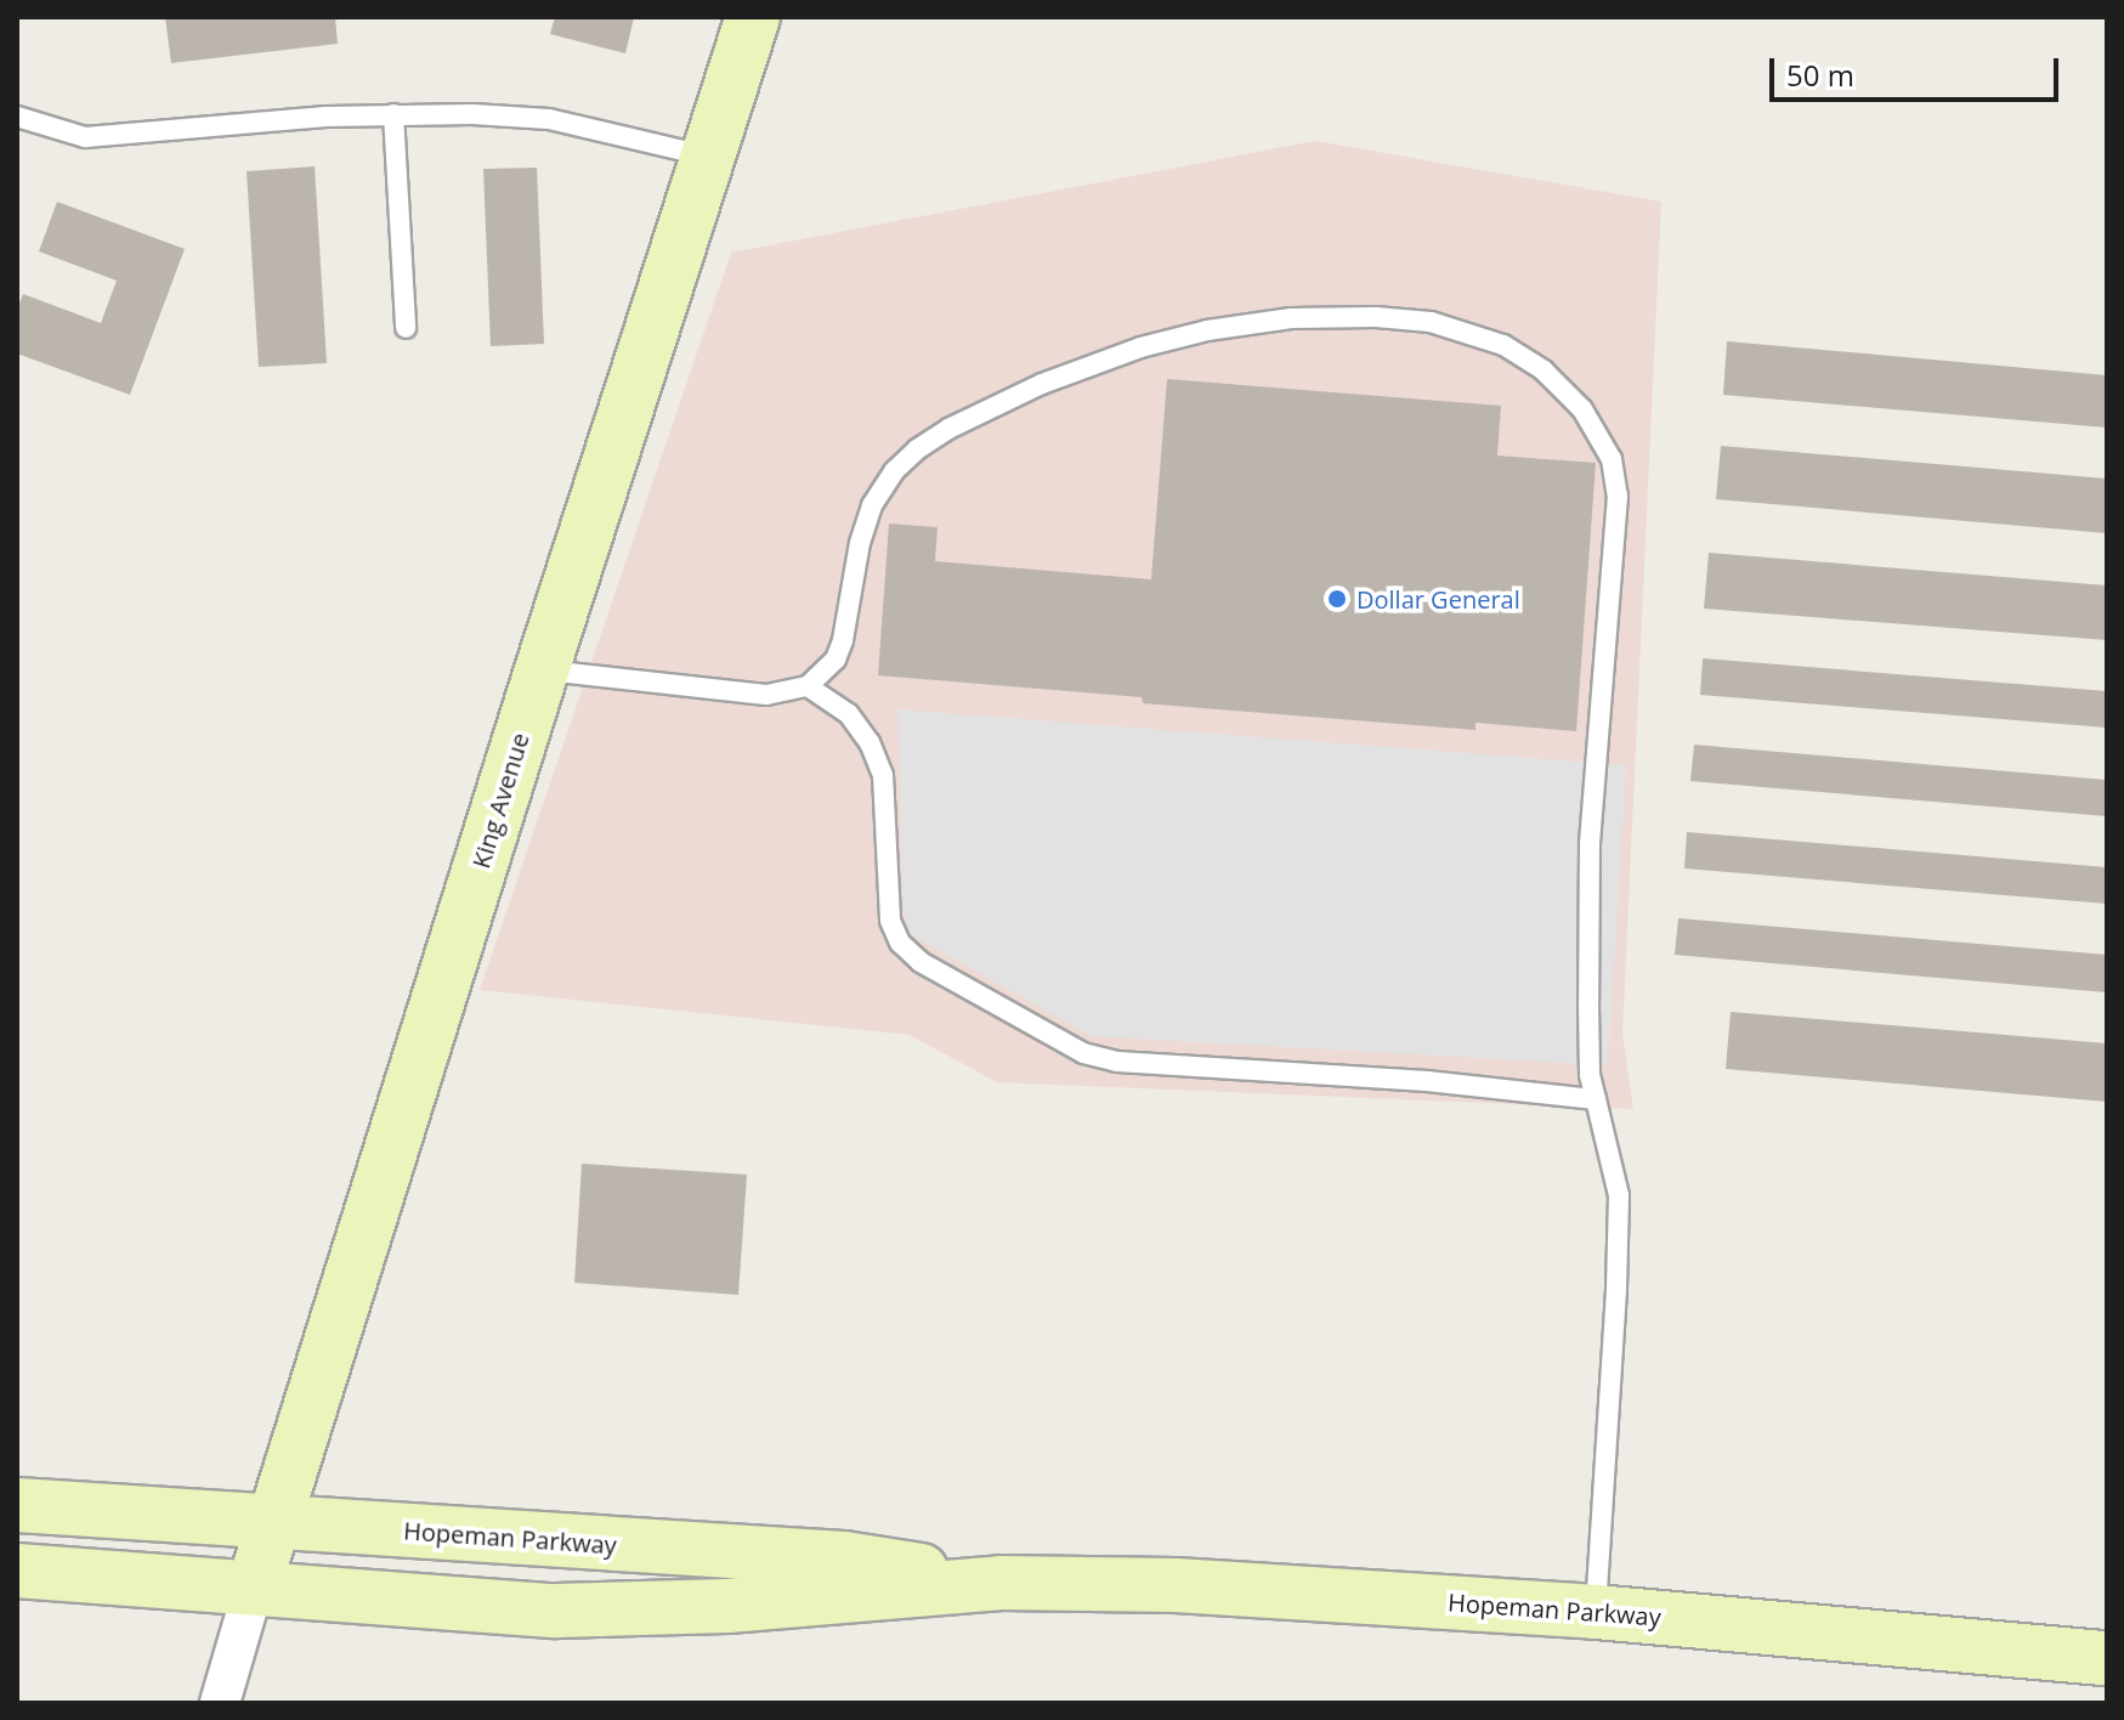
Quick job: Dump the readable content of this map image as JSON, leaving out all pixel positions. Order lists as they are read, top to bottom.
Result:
{
  "streets": {
    "main road": ["King Avenue", "Hopeman Parkway"]
  },
  "crossings": [
    ["King Avenue", "Hopeman Parkway"]
  ],
  "places": ["Dollar General"],
  "scale_bar": "50 m"
}
